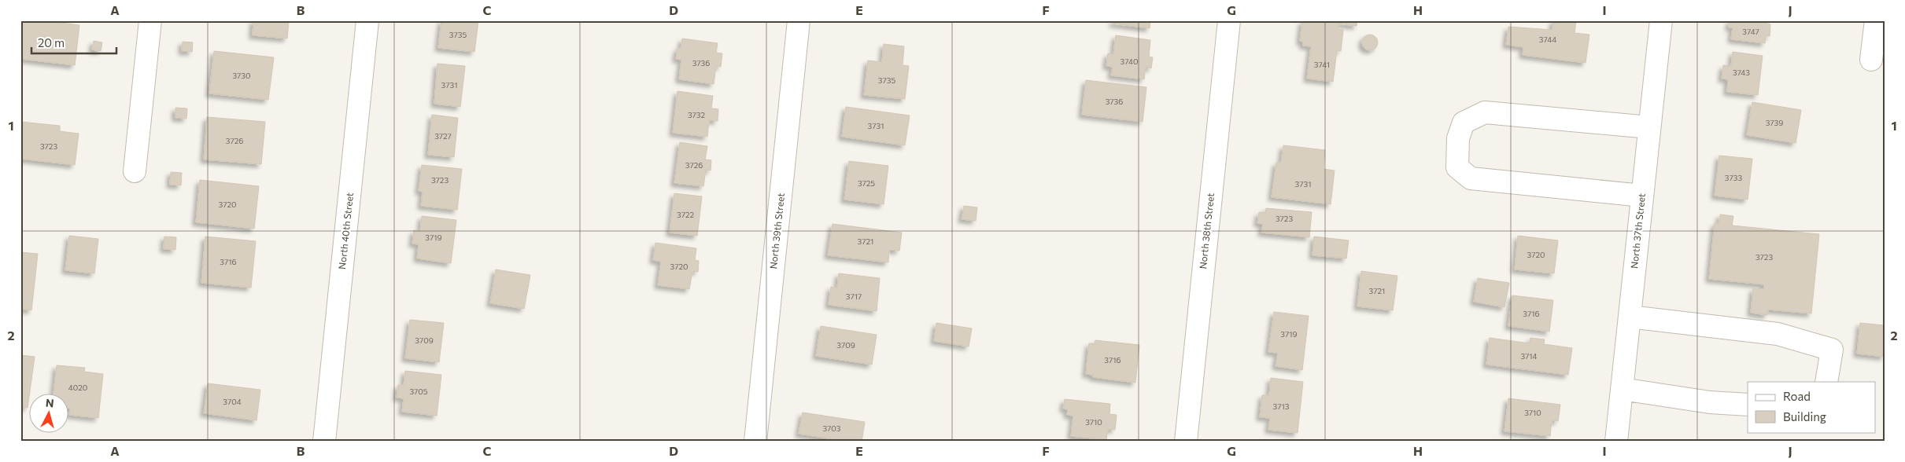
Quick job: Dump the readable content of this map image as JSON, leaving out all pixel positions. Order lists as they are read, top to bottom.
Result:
{
  "streets": {
    "street": [
      "North 40th Street",
      "North 39th Street",
      "North 38th Street",
      "North 37th Street"
    ]
  },
  "house_numbers": [
    "3747",
    "3735",
    "3744",
    "3740",
    "3736",
    "3741",
    "3743",
    "3730",
    "3735",
    "3731",
    "3736",
    "3732",
    "3739",
    "3731",
    "3727",
    "3726",
    "3723",
    "3726",
    "3733",
    "3723",
    "3725",
    "3731",
    "3720",
    "3722",
    "3723",
    "3719",
    "3721",
    "3720",
    "3723",
    "3716",
    "3720",
    "3721",
    "3717",
    "3716",
    "3719",
    "3709",
    "3709",
    "3714",
    "3716",
    "4020",
    "3705",
    "3704",
    "3713",
    "3710",
    "3710",
    "3703"
  ],
  "legend": ["Road", "Building"],
  "scale_bar": "20 m",
  "north": "top",
  "grid": {
    "columns": [
      "A",
      "B",
      "C",
      "D",
      "E",
      "F",
      "G",
      "H",
      "I",
      "J"
    ],
    "rows": ["1", "2"]
  }
}
